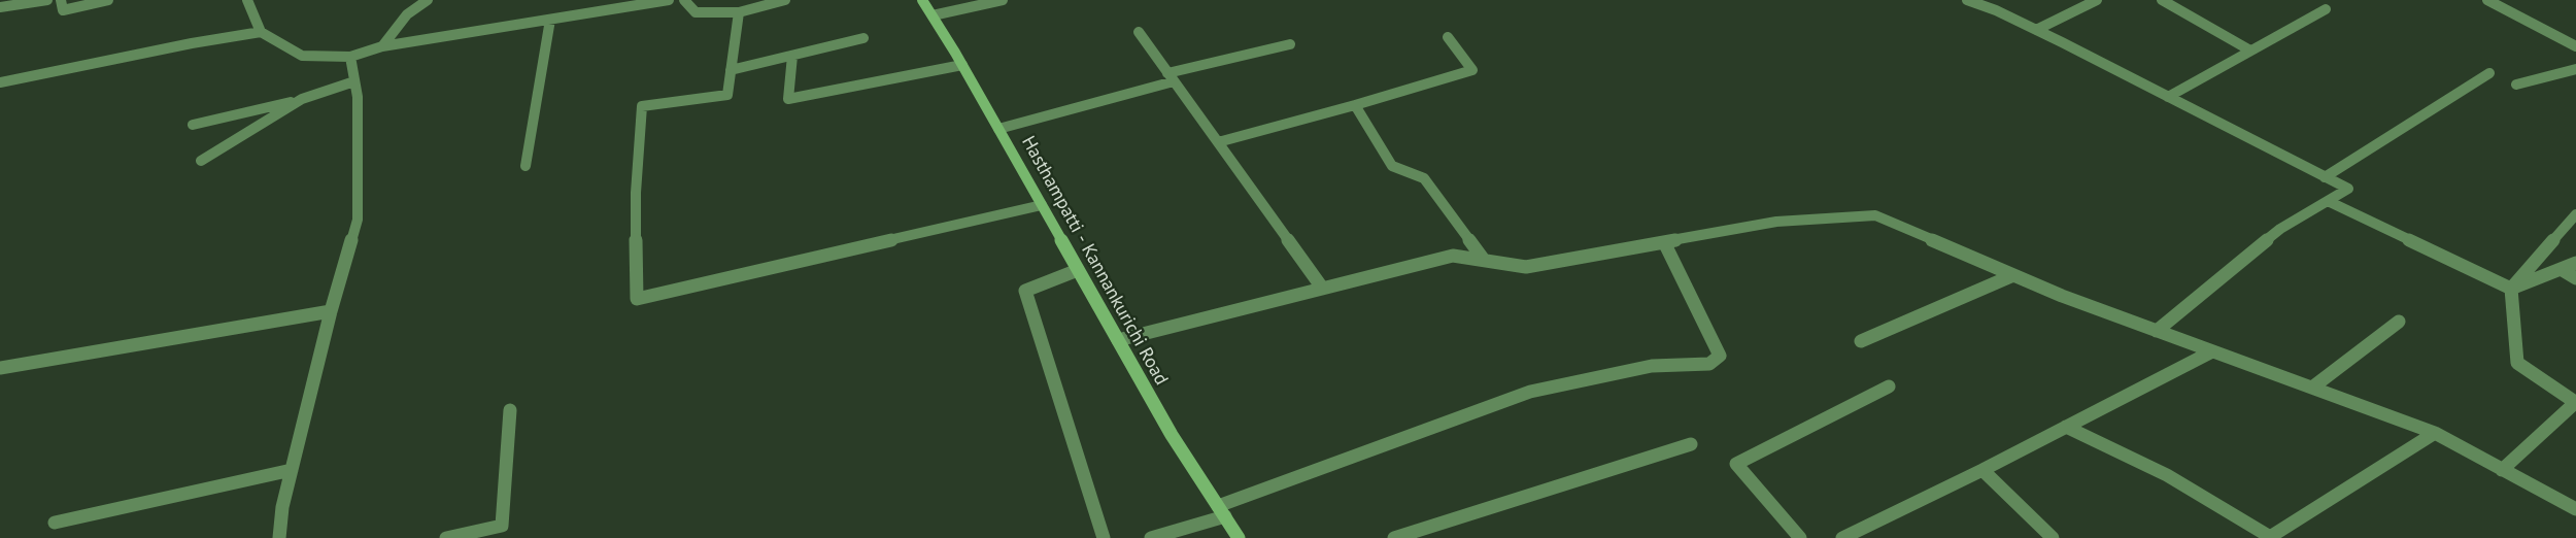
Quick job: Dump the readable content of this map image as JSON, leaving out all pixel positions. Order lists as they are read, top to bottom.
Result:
{
  "streets": {
    "main road": ["Hasthampatti - Kannankurichi Road"]
  }
}
